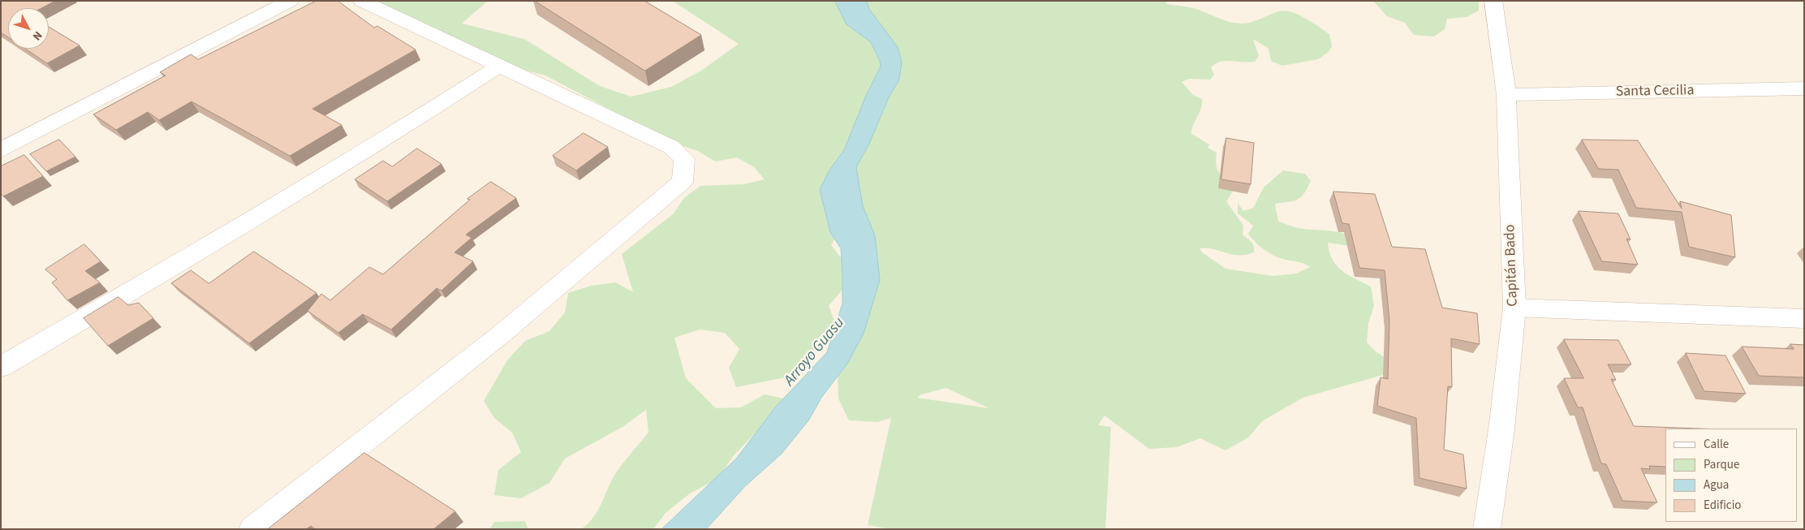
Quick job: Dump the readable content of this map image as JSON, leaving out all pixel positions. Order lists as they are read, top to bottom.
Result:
{
  "streets": {
    "street": ["Santa Cecilia", "Capitán Bado"]
  },
  "crossings": [
    ["Santa Cecilia", "Capitán Bado"]
  ],
  "water": ["Arroyo Guasu"],
  "legend": [
    "Calle",
    "Parque",
    "Agua",
    "Edificio"
  ],
  "north": "bottom right"
}
